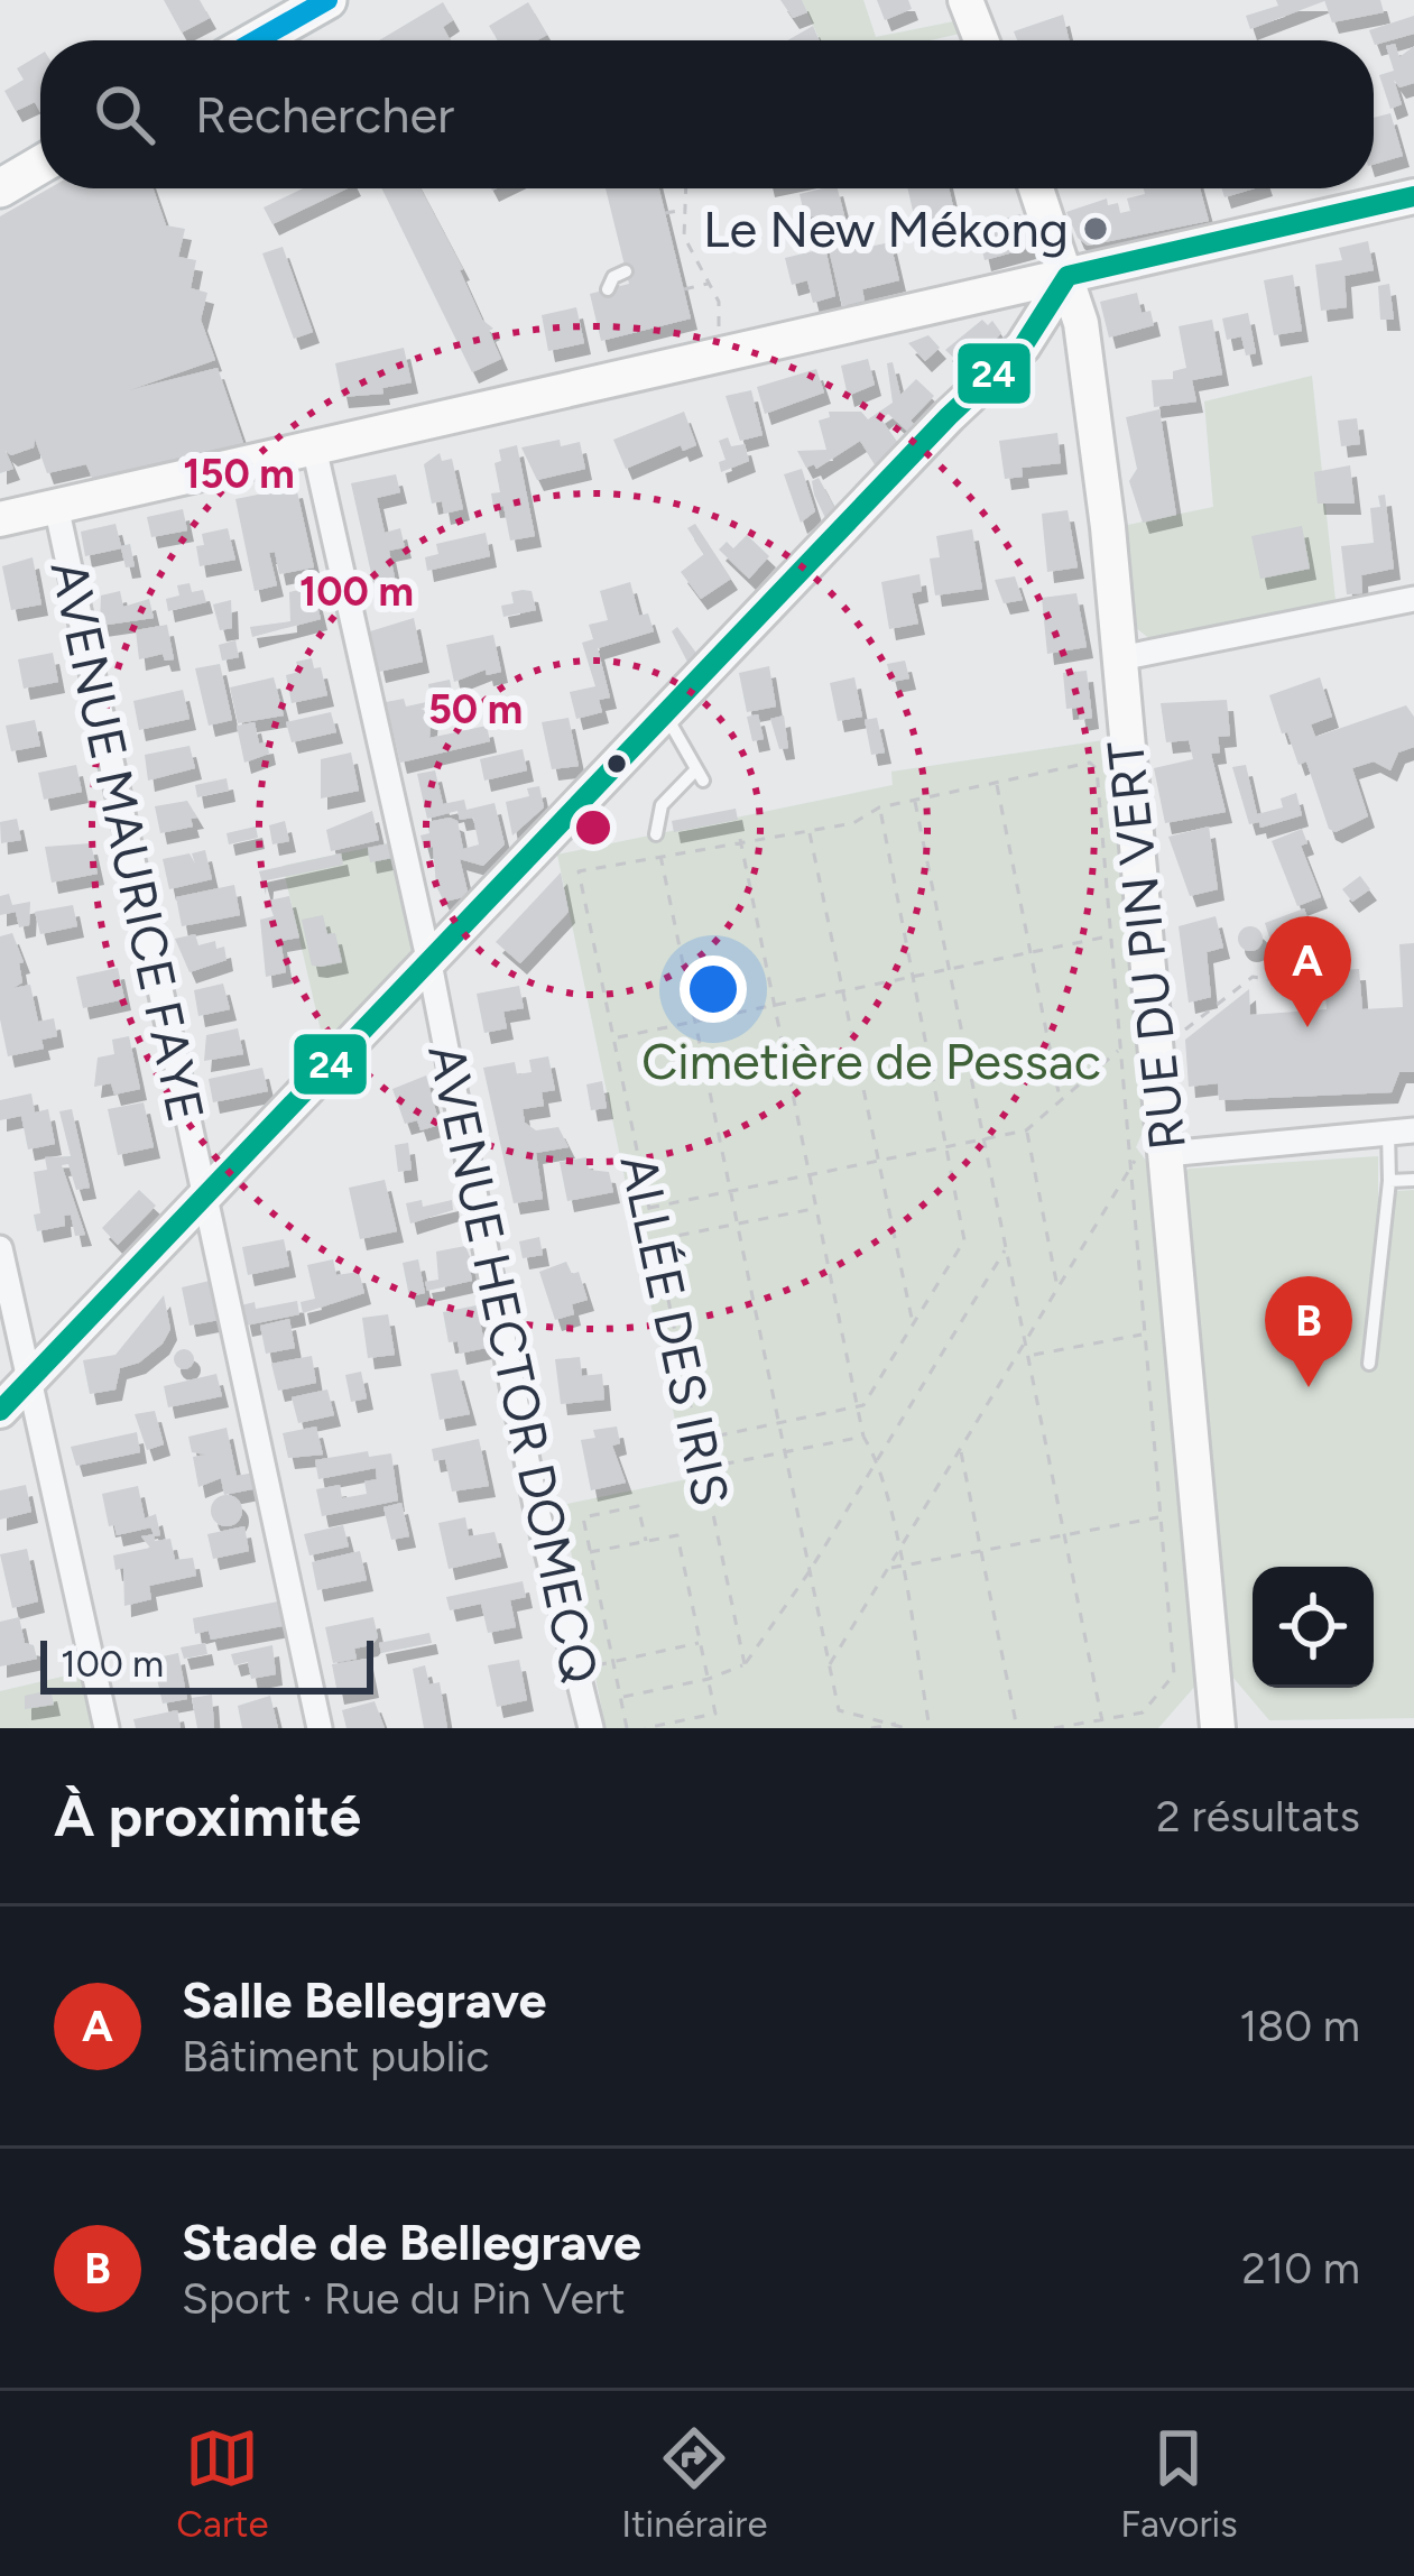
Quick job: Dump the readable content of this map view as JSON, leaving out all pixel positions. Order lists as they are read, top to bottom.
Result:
{
  "streets": {
    "street": ["AVENUE MAURICE FAYE", "RUE DU PIN VERT", "AVENUE HECTOR DOMECQ"],
    "path": ["ALLÉE DES IRIS"]
  },
  "parks": ["Cimetière de Pessac"],
  "places": ["Le New Mékong"],
  "lines": ["transit line 24"],
  "scale_bar": "100 m",
  "page": {
    "search": "Rechercher",
    "pins": ["A", "B"],
    "scale": "100 m",
    "heading": ["À proximité", "2 résultats"],
    "list": [
      {
        "mark": "A",
        "name": "Salle Bellegrave",
        "note": "Bâtiment public",
        "value": "180 m"
      },
      {
        "mark": "B",
        "name": "Stade de Bellegrave",
        "note": "Sport · Rue du Pin Vert",
        "value": "210 m"
      }
    ],
    "nav": ["Carte", "Itinéraire", "Favoris"]
  },
  "rings": ["150 m", "100 m", "50 m"]
}
